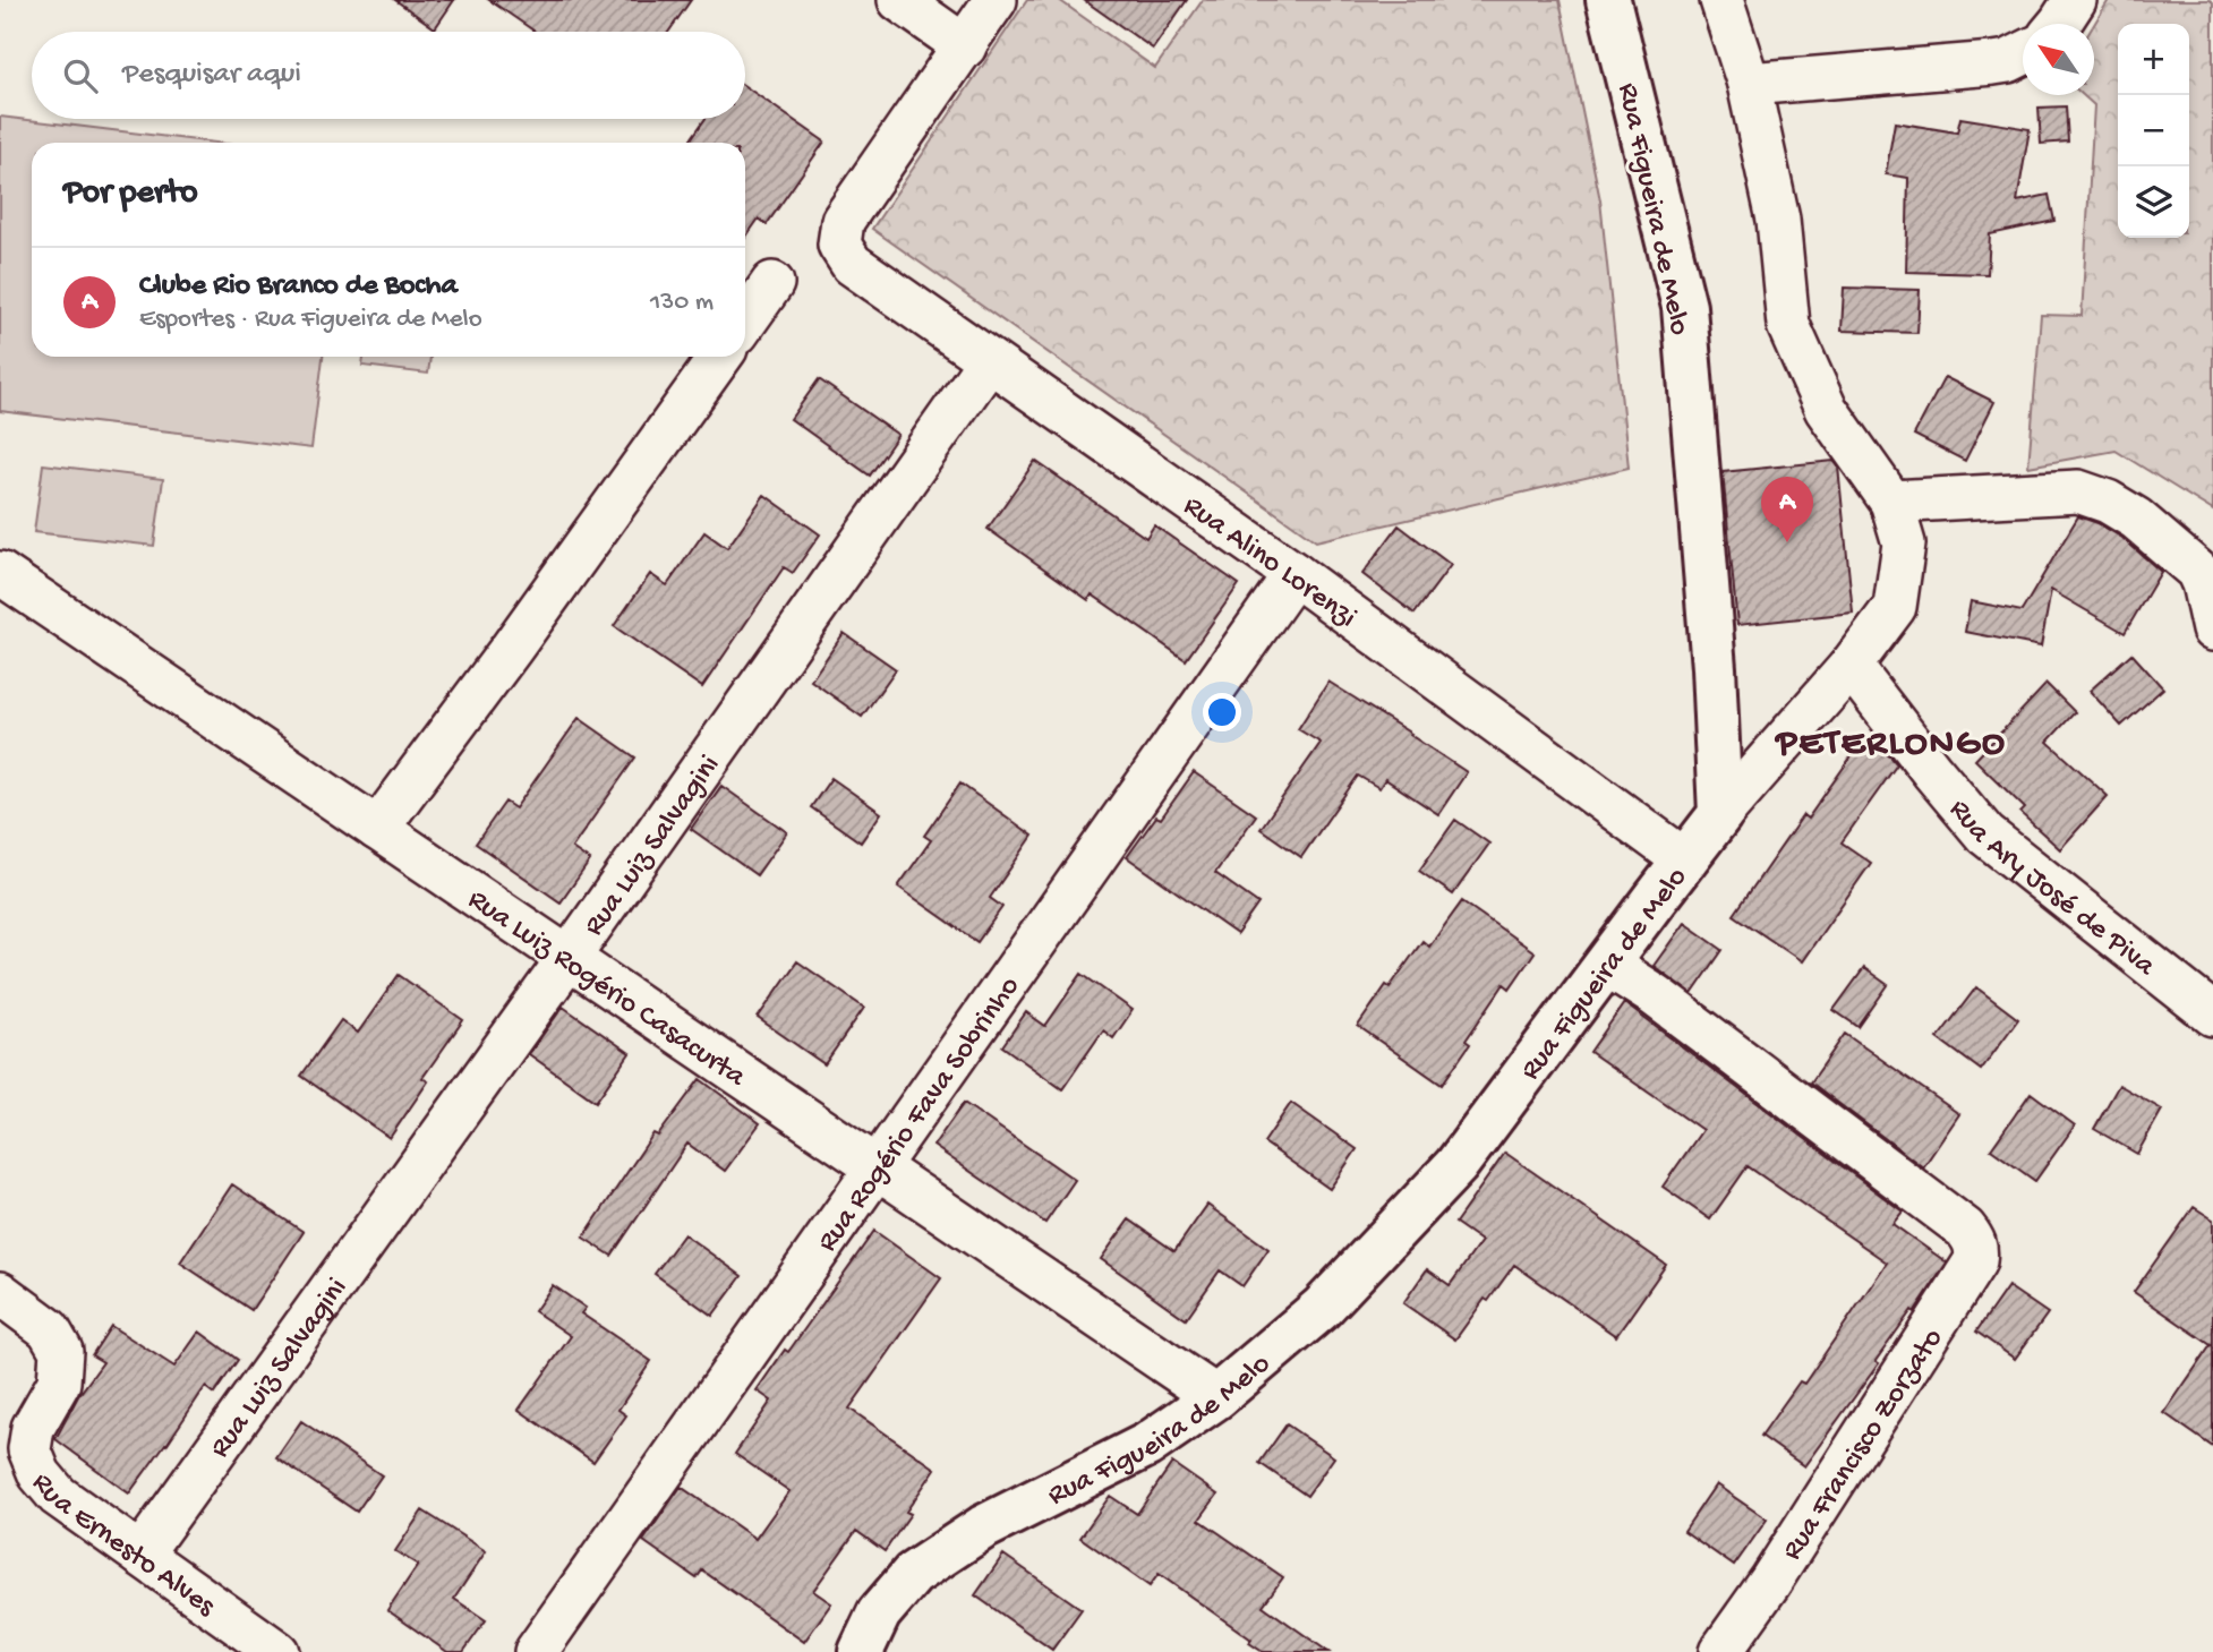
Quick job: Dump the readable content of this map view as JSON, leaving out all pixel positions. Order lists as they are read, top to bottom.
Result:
{
  "streets": {
    "main road": ["Rua Figueira de Melo"],
    "street": [
      "Rua Alino Lorenzi",
      "Rua Luiz Salvagini",
      "Rua Ary José de Piva",
      "Rua Luiz Rogério Casacurta",
      "Rua Rogério Fava Sobrinho",
      "Rua Francisco Zorzato",
      "Rua Ernesto Alves"
    ]
  },
  "crossings": [
    ["Rua Figueira de Melo", "Rua Alino Lorenzi"],
    ["Rua Figueira de Melo", "Rua Luiz Rogério Casacurta"],
    ["Rua Figueira de Melo", "Rua Francisco Zorzato"],
    ["Rua Alino Lorenzi", "Rua Luiz Salvagini"],
    ["Rua Alino Lorenzi", "Rua Rogério Fava Sobrinho"],
    ["Rua Luiz Salvagini", "Rua Luiz Rogério Casacurta"],
    ["Rua Luiz Salvagini", "Rua Ernesto Alves"],
    ["Rua Luiz Rogério Casacurta", "Rua Rogério Fava Sobrinho"]
  ],
  "districts": ["PETERLONGO"],
  "north": "top left",
  "page": {
    "map_buttons": ["+", "−"],
    "search": "Pesquisar aqui",
    "heading": "Por perto",
    "list": [
      {
        "mark": "A",
        "name": "Clube Rio Branco de Bocha",
        "note": "Esportes · Rua Figueira de Melo",
        "value": "130 m"
      }
    ],
    "pins": "A"
  }
}
